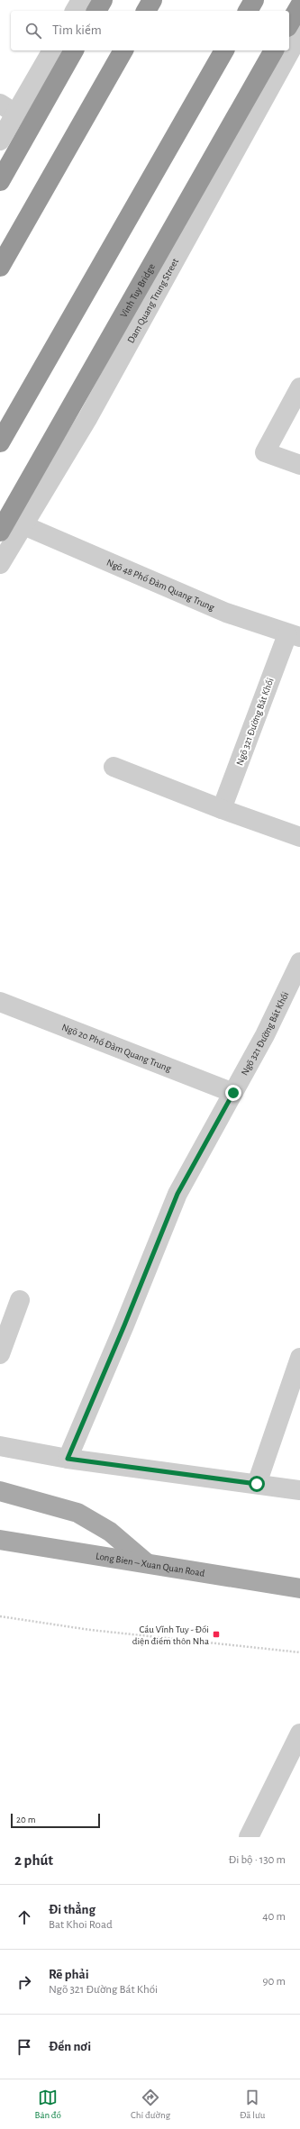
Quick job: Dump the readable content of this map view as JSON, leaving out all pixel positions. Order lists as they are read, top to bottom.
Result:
{
  "streets": {
    "highway": ["Vinh Tuy Bridge"],
    "main road": ["Long Bien – Xuan Quan Road"],
    "street": [
      "Dam Quang Trung Street",
      "Ngõ 48 Phố Đàm Quang Trung",
      "Ngõ 321 Đường Bát Khối",
      "Ngõ 20 Phố Đàm Quang Trung"
    ]
  },
  "crossings": [
    ["Dam Quang Trung Street", "Ngõ 48 Phố Đàm Quang Trung"],
    ["Ngõ 48 Phố Đàm Quang Trung", "Ngõ 321 Đường Bát Khối"],
    ["Ngõ 321 Đường Bát Khối", "Ngõ 20 Phố Đàm Quang Trung"]
  ],
  "places": {
    "transit": ["Cầu Vĩnh Tuy - Đối diện điếm thôn Nha"]
  },
  "scale_bar": "20 m",
  "page": {
    "search": "Tìm kiếm",
    "scale": "20 m",
    "heading": ["2 phút", "Đi bộ · 130 m"],
    "list": [
      ["Đi thẳng", "Bat Khoi Road", "40 m"],
      ["Rẽ phải", "Ngõ 321 Đường Bát Khối", "90 m"],
      "Đến nơi"
    ],
    "nav": ["Bản đồ", "Chỉ đường", "Đã lưu"]
  }
}
